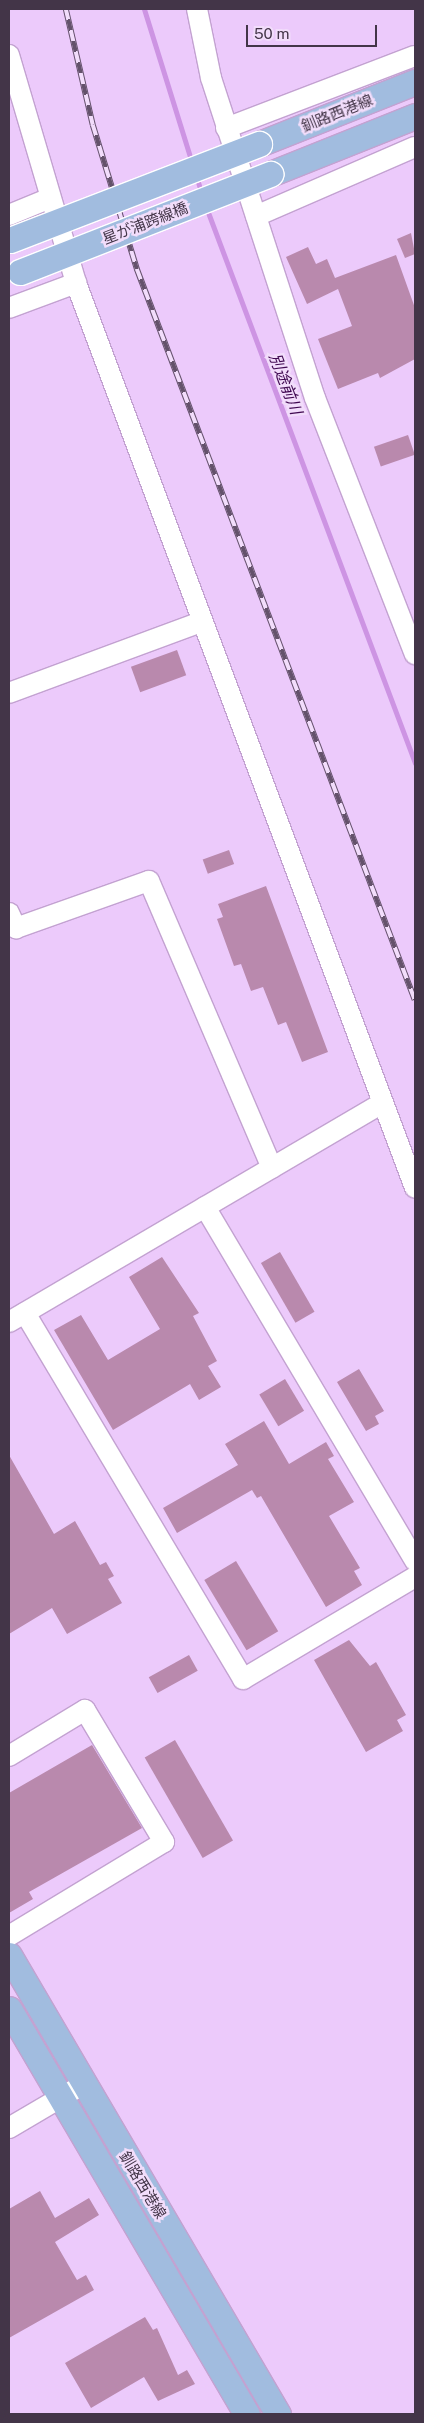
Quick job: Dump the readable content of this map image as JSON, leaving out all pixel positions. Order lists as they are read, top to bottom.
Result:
{
  "streets": {
    "main road": ["釧路西港線", "星が浦跨線橋"]
  },
  "crossings": [
    ["釧路西港線", "星が浦跨線橋"]
  ],
  "water": ["別途前川"],
  "scale_bar": "50 m"
}
